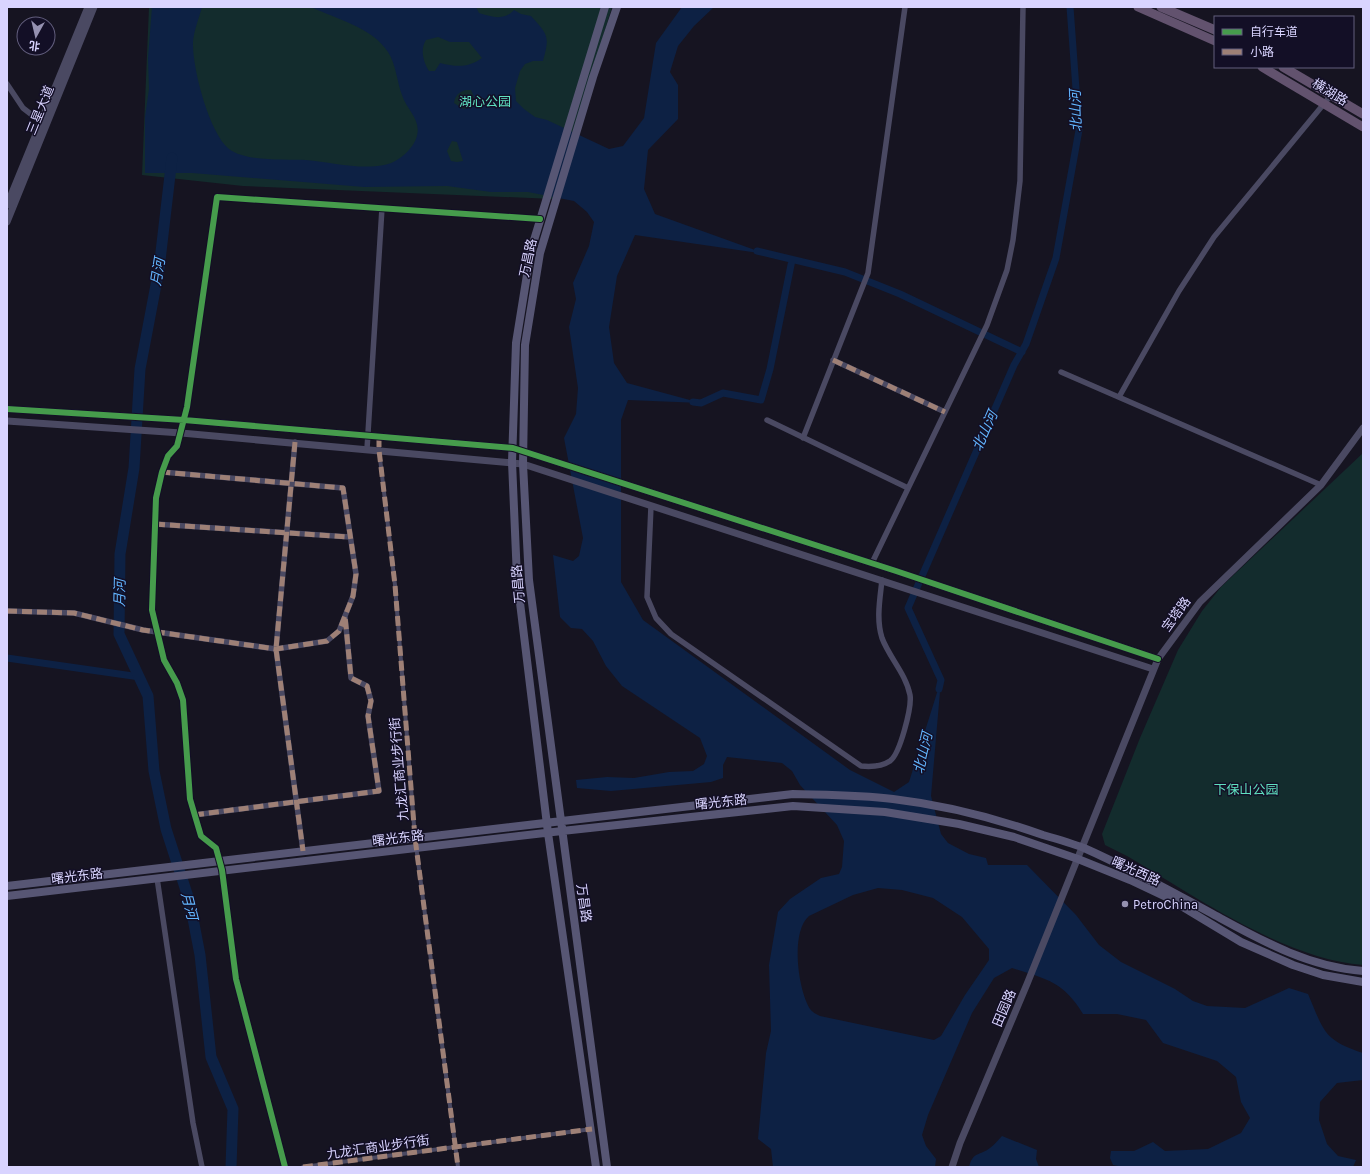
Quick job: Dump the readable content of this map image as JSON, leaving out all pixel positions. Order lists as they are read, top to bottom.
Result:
{
  "streets": {
    "highway": ["横湖路"],
    "main road": ["万昌路", "曙光东路", "曙光西路"],
    "street": [
      "三星大道",
      "宝塔路",
      "九龙汇商业步行街",
      "田园路"
    ]
  },
  "crossings": [
    ["万昌路", "九龙汇商业步行街"],
    ["万昌路", "曙光东路"],
    ["宝塔路", "曙光西路"],
    ["宝塔路", "田园路"],
    ["九龙汇商业步行街", "曙光东路"],
    ["曙光东路", "曙光西路"],
    ["曙光西路", "田园路"]
  ],
  "water": ["北山河", "月河"],
  "parks": ["湖心公园", "下保山公园"],
  "places": ["PetroChina"],
  "legend": ["自行车道", "小路"],
  "north": "bottom"
}
